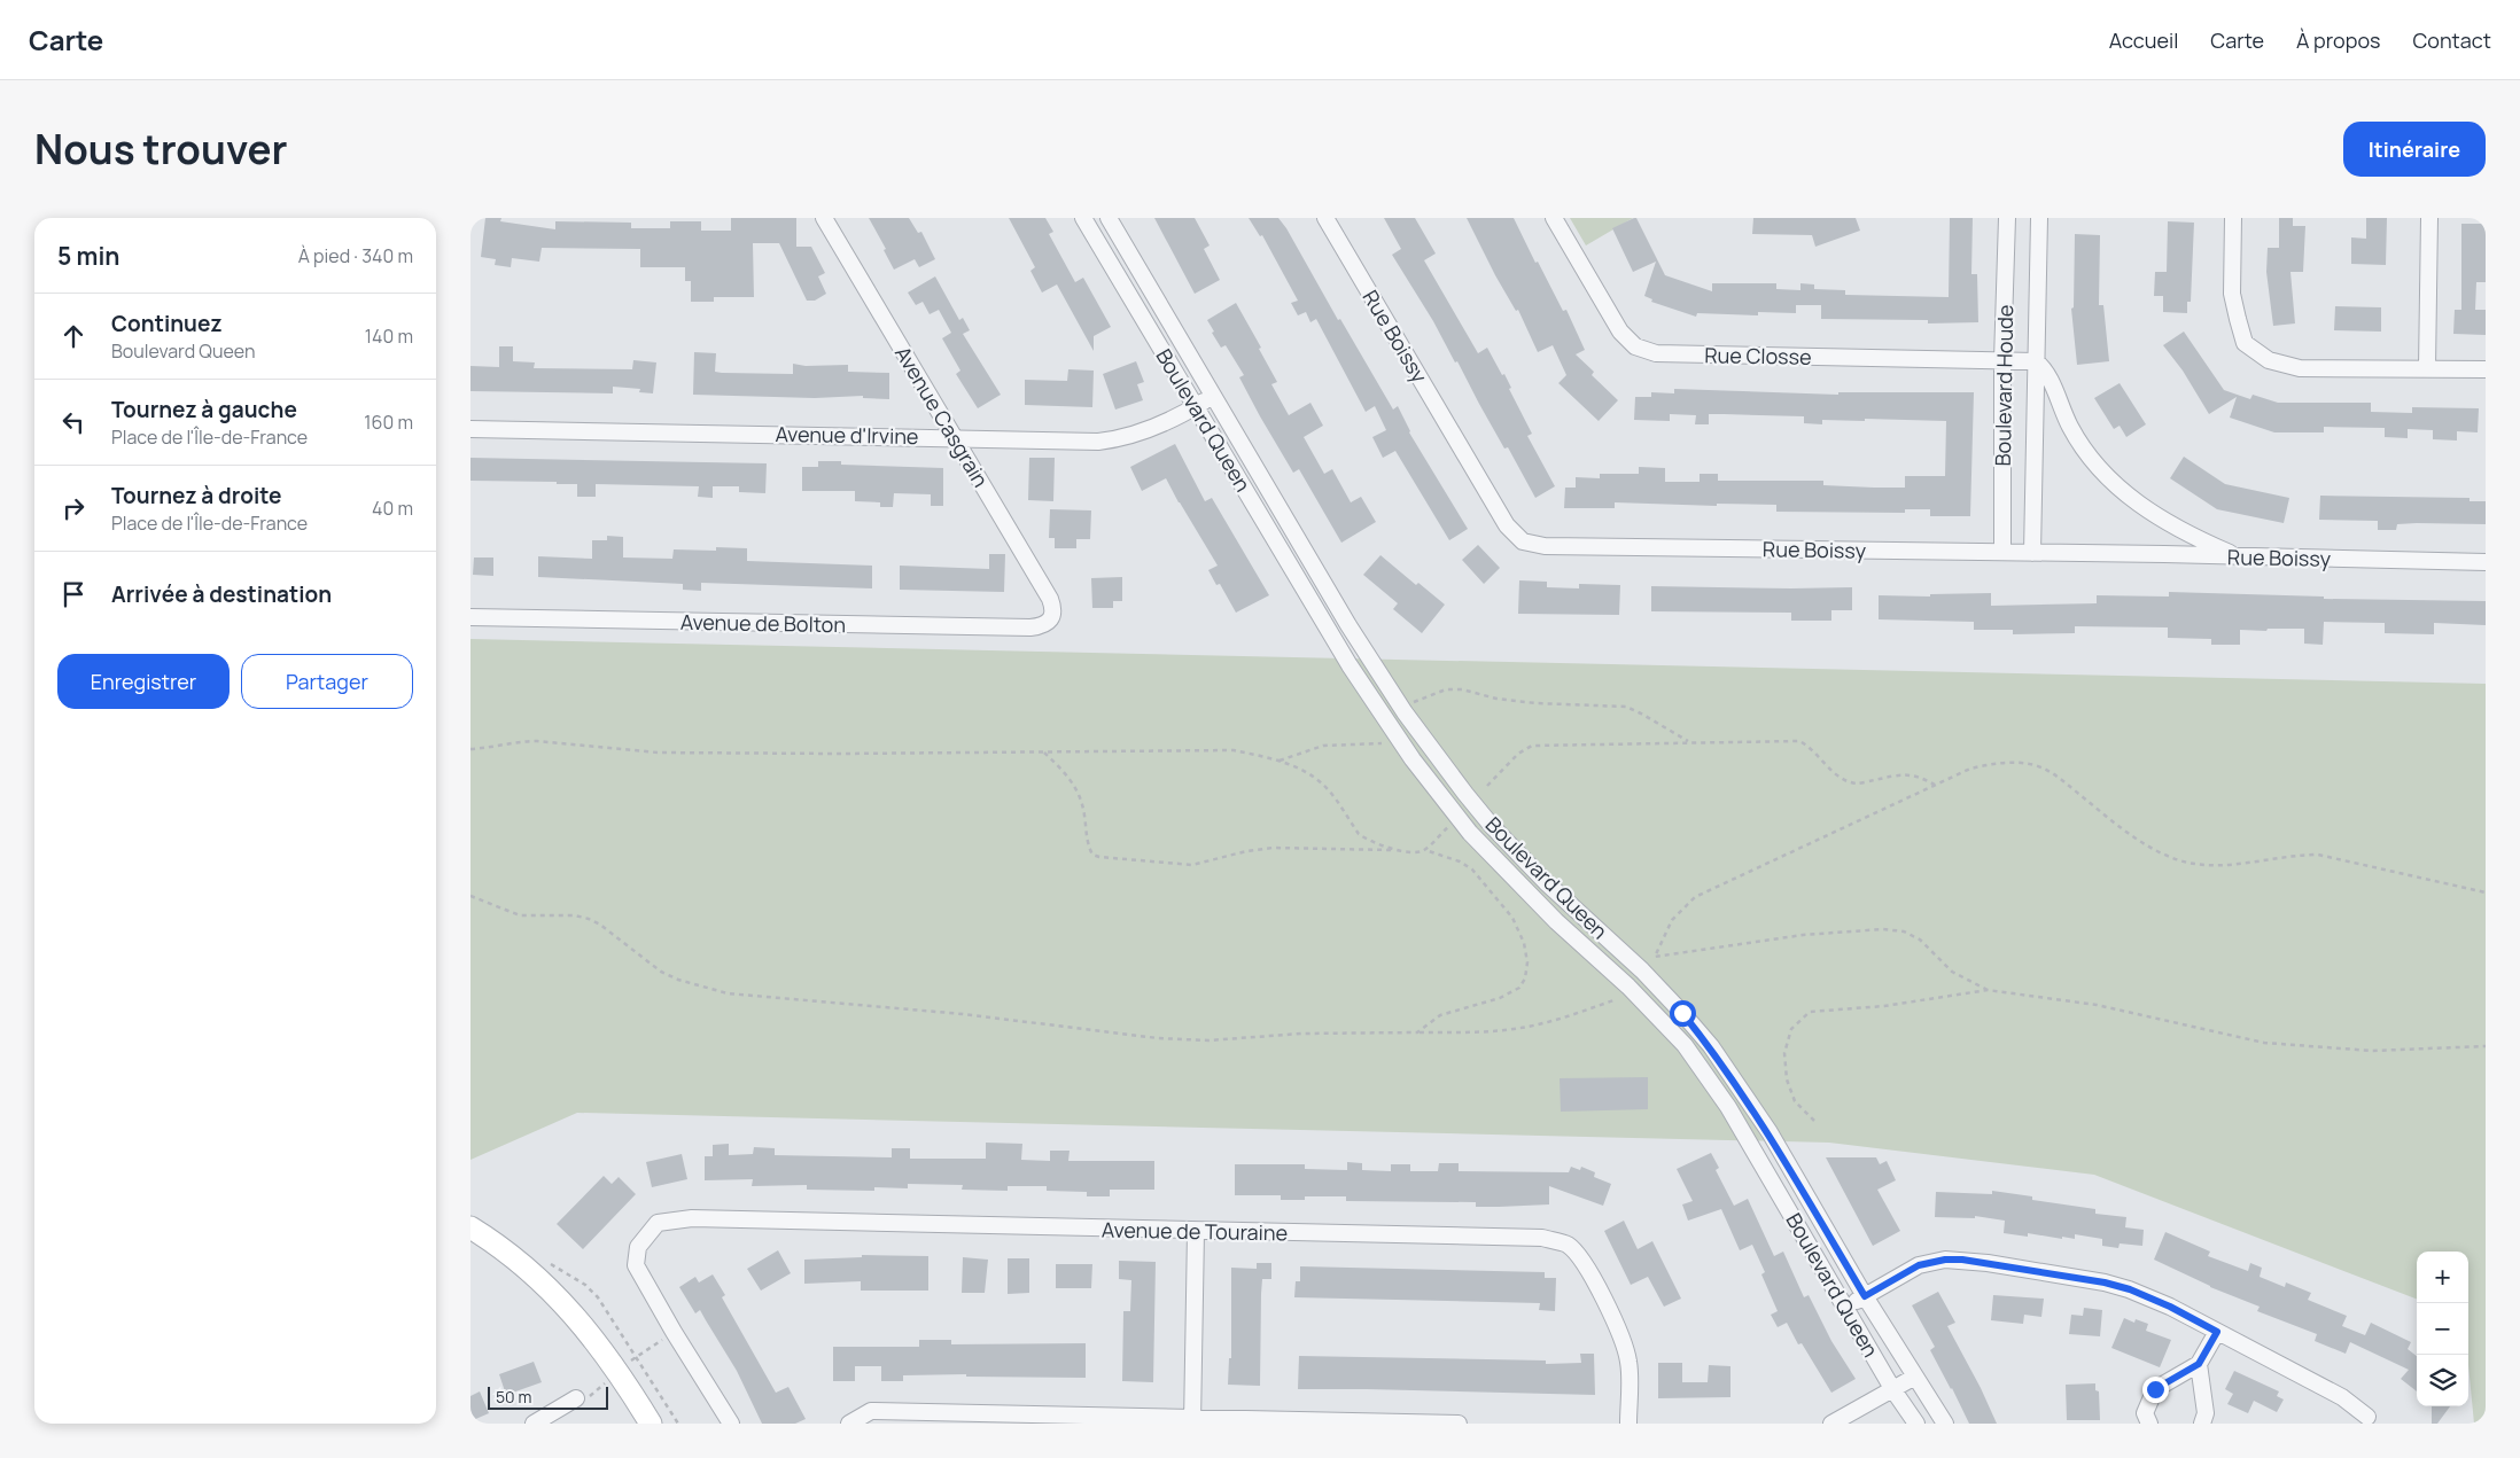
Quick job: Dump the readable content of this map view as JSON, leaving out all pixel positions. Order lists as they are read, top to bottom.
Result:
{
  "streets": {
    "street": [
      "Rue Boissy",
      "Rue Closse",
      "Boulevard Houde",
      "Avenue Casgrain",
      "Boulevard Queen",
      "Avenue d'Irvine",
      "Avenue de Bolton",
      "Avenue de Touraine"
    ]
  },
  "crossings": [
    ["Rue Boissy", "Boulevard Houde"],
    ["Rue Closse", "Boulevard Houde"],
    ["Avenue Casgrain", "Avenue d'Irvine"],
    ["Avenue Casgrain", "Avenue de Bolton"],
    ["Boulevard Queen", "Avenue d'Irvine"]
  ],
  "scale_bar": "50 m",
  "page": {
    "header": "Carte",
    "nav": [
      "Accueil",
      "Carte",
      "À propos",
      "Contact"
    ],
    "title": "Nous trouver",
    "buttons": [
      "Itinéraire",
      ["Enregistrer", "Partager"]
    ],
    "heading": ["5 min", "À pied · 340 m"],
    "list": [
      ["Continuez", "Boulevard Queen", "140 m"],
      ["Tournez à gauche", "Place de l'Île-de-France", "160 m"],
      ["Tournez à droite", "Place de l'Île-de-France", "40 m"],
      "Arrivée à destination"
    ],
    "map_buttons": ["+", "−"],
    "scale": "50 m"
  }
}
